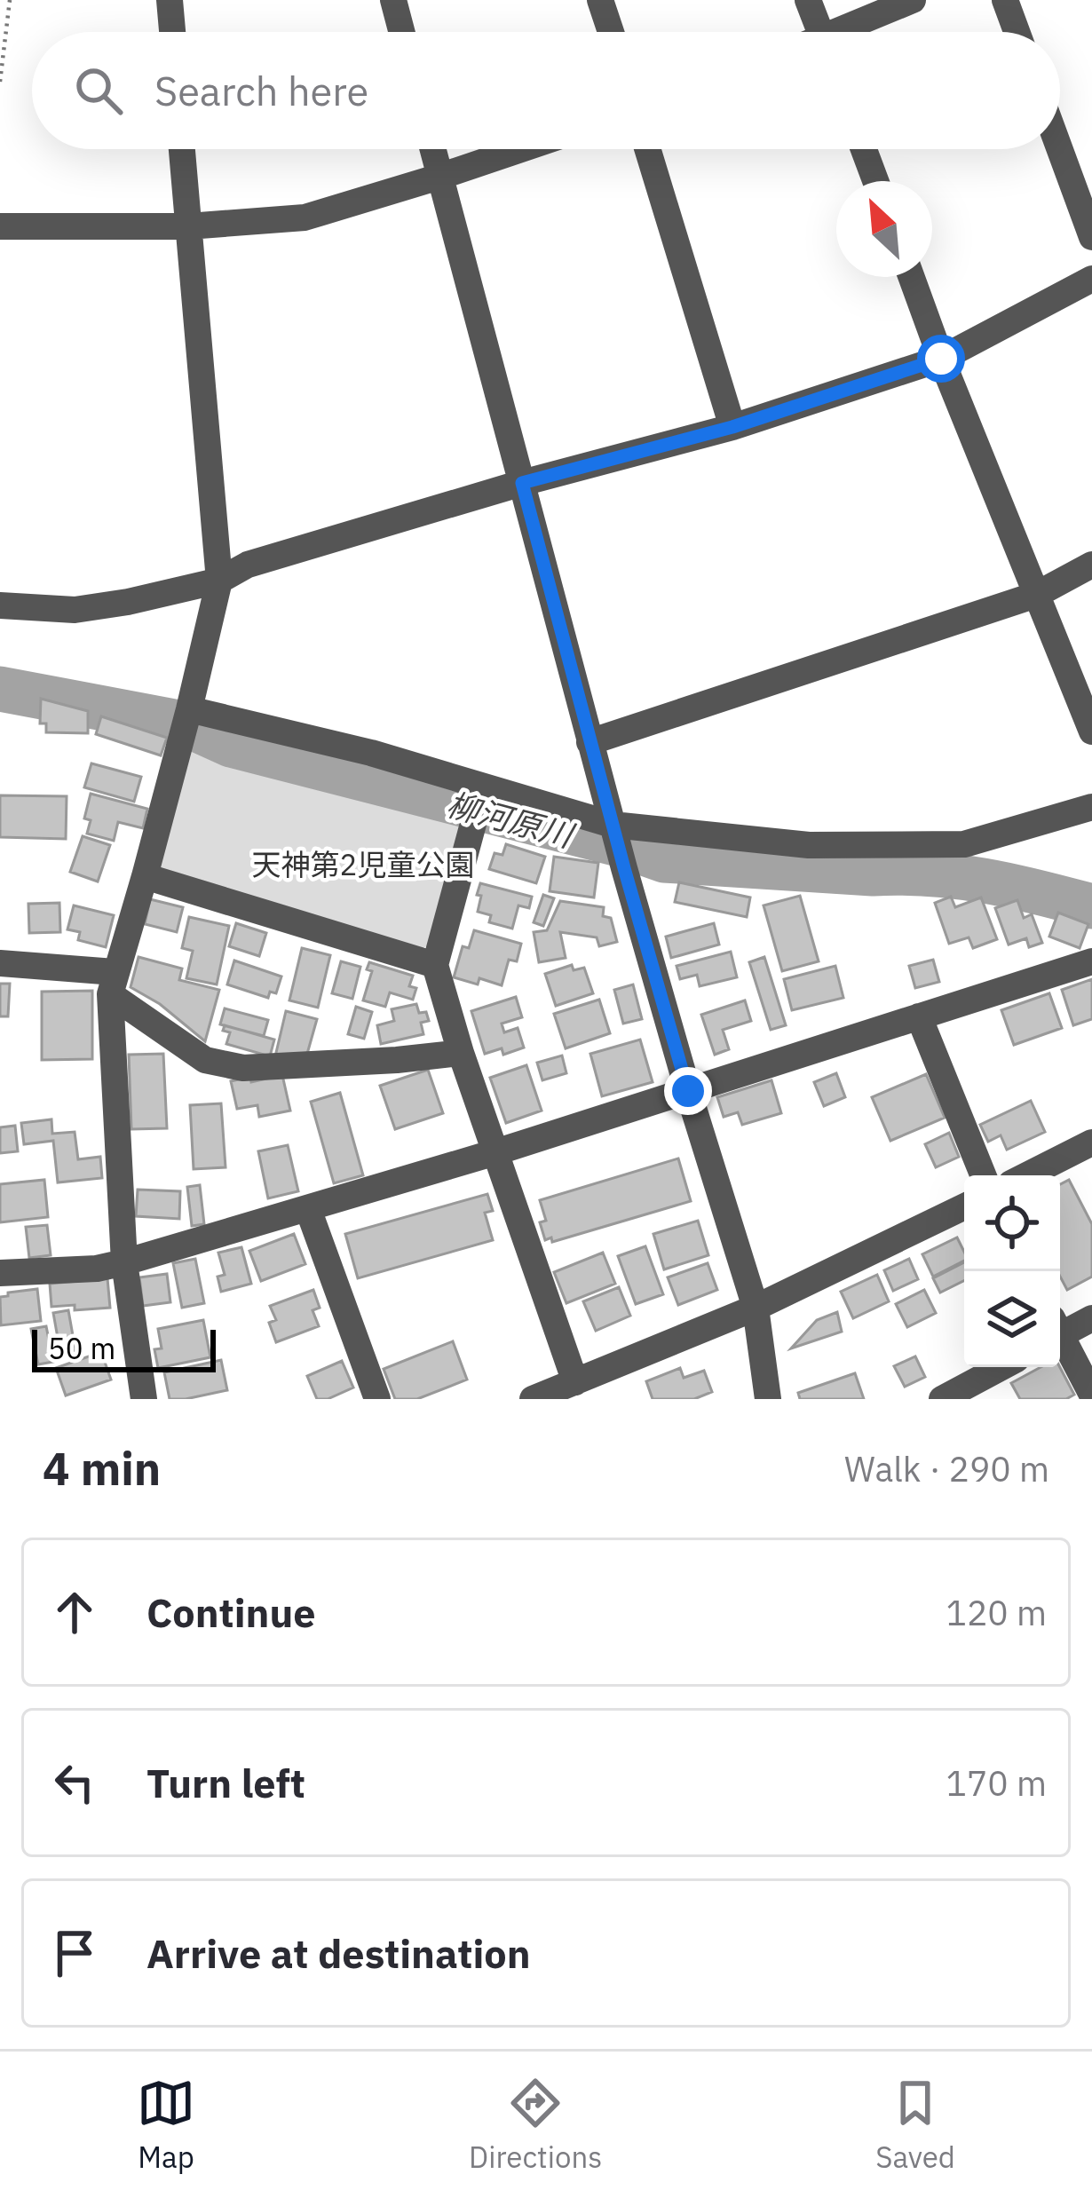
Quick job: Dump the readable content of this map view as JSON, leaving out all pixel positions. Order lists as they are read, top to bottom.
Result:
{
  "water": ["柳河原川"],
  "parks": ["天神第2児童公園"],
  "scale_bar": "50 m",
  "north": "top left",
  "page": {
    "search": "Search here",
    "scale": "50 m",
    "heading": ["4 min", "Walk · 290 m"],
    "list": [
      ["Continue", "120 m"],
      ["Turn left", "170 m"],
      "Arrive at destination"
    ],
    "nav": ["Map", "Directions", "Saved"]
  }
}
